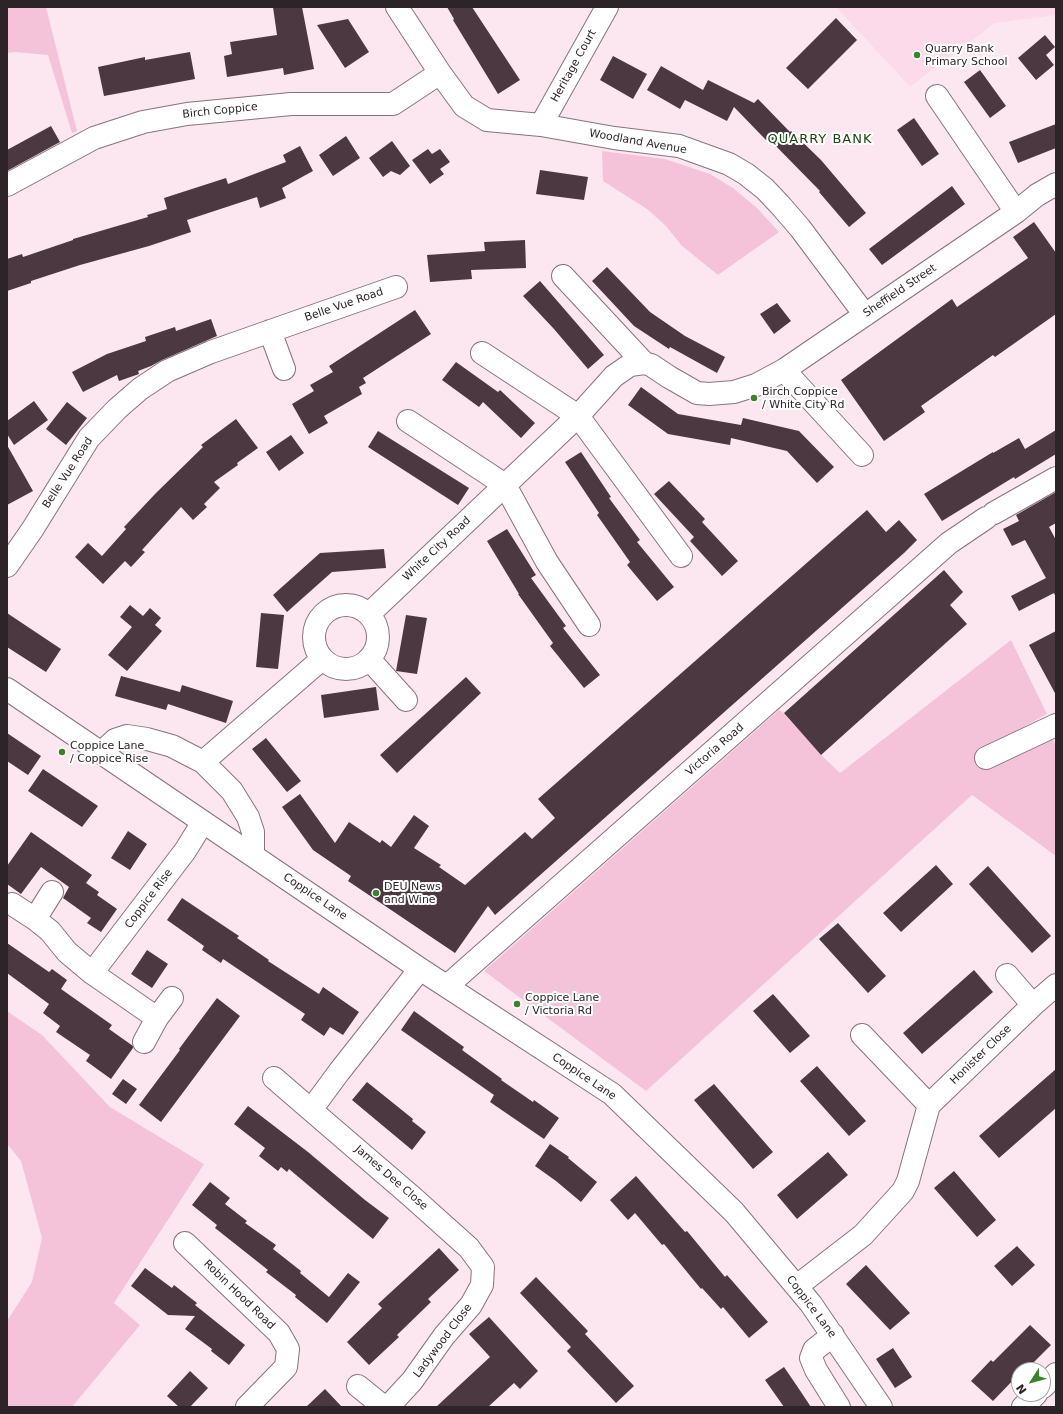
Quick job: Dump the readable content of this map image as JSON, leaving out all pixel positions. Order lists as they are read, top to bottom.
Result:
{
  "streets": {
    "street": [
      "Heritage Court",
      "Birch Coppice",
      "Woodland Avenue",
      "Sheffield Street",
      "Belle Vue Road",
      "White City Road",
      "Victoria Road",
      "Coppice Lane",
      "Coppice Rise",
      "Honister Close",
      "James Dee Close",
      "Robin Hood Road",
      "Ladywood Close"
    ]
  },
  "crossings": [
    ["Heritage Court", "Woodland Avenue"],
    ["Birch Coppice", "Woodland Avenue"],
    ["Woodland Avenue", "Sheffield Street"],
    ["Victoria Road", "Coppice Lane"],
    ["Coppice Lane", "Coppice Rise"],
    ["James Dee Close", "Ladywood Close"]
  ],
  "districts": ["QUARRY BANK"],
  "places": [
    "Quarry Bank Primary School",
    "Birch Coppice / White City Rd",
    "Coppice Lane / Coppice Rise",
    "DEU News and Wine",
    "Coppice Lane / Victoria Rd"
  ],
  "north": "bottom left"
}
